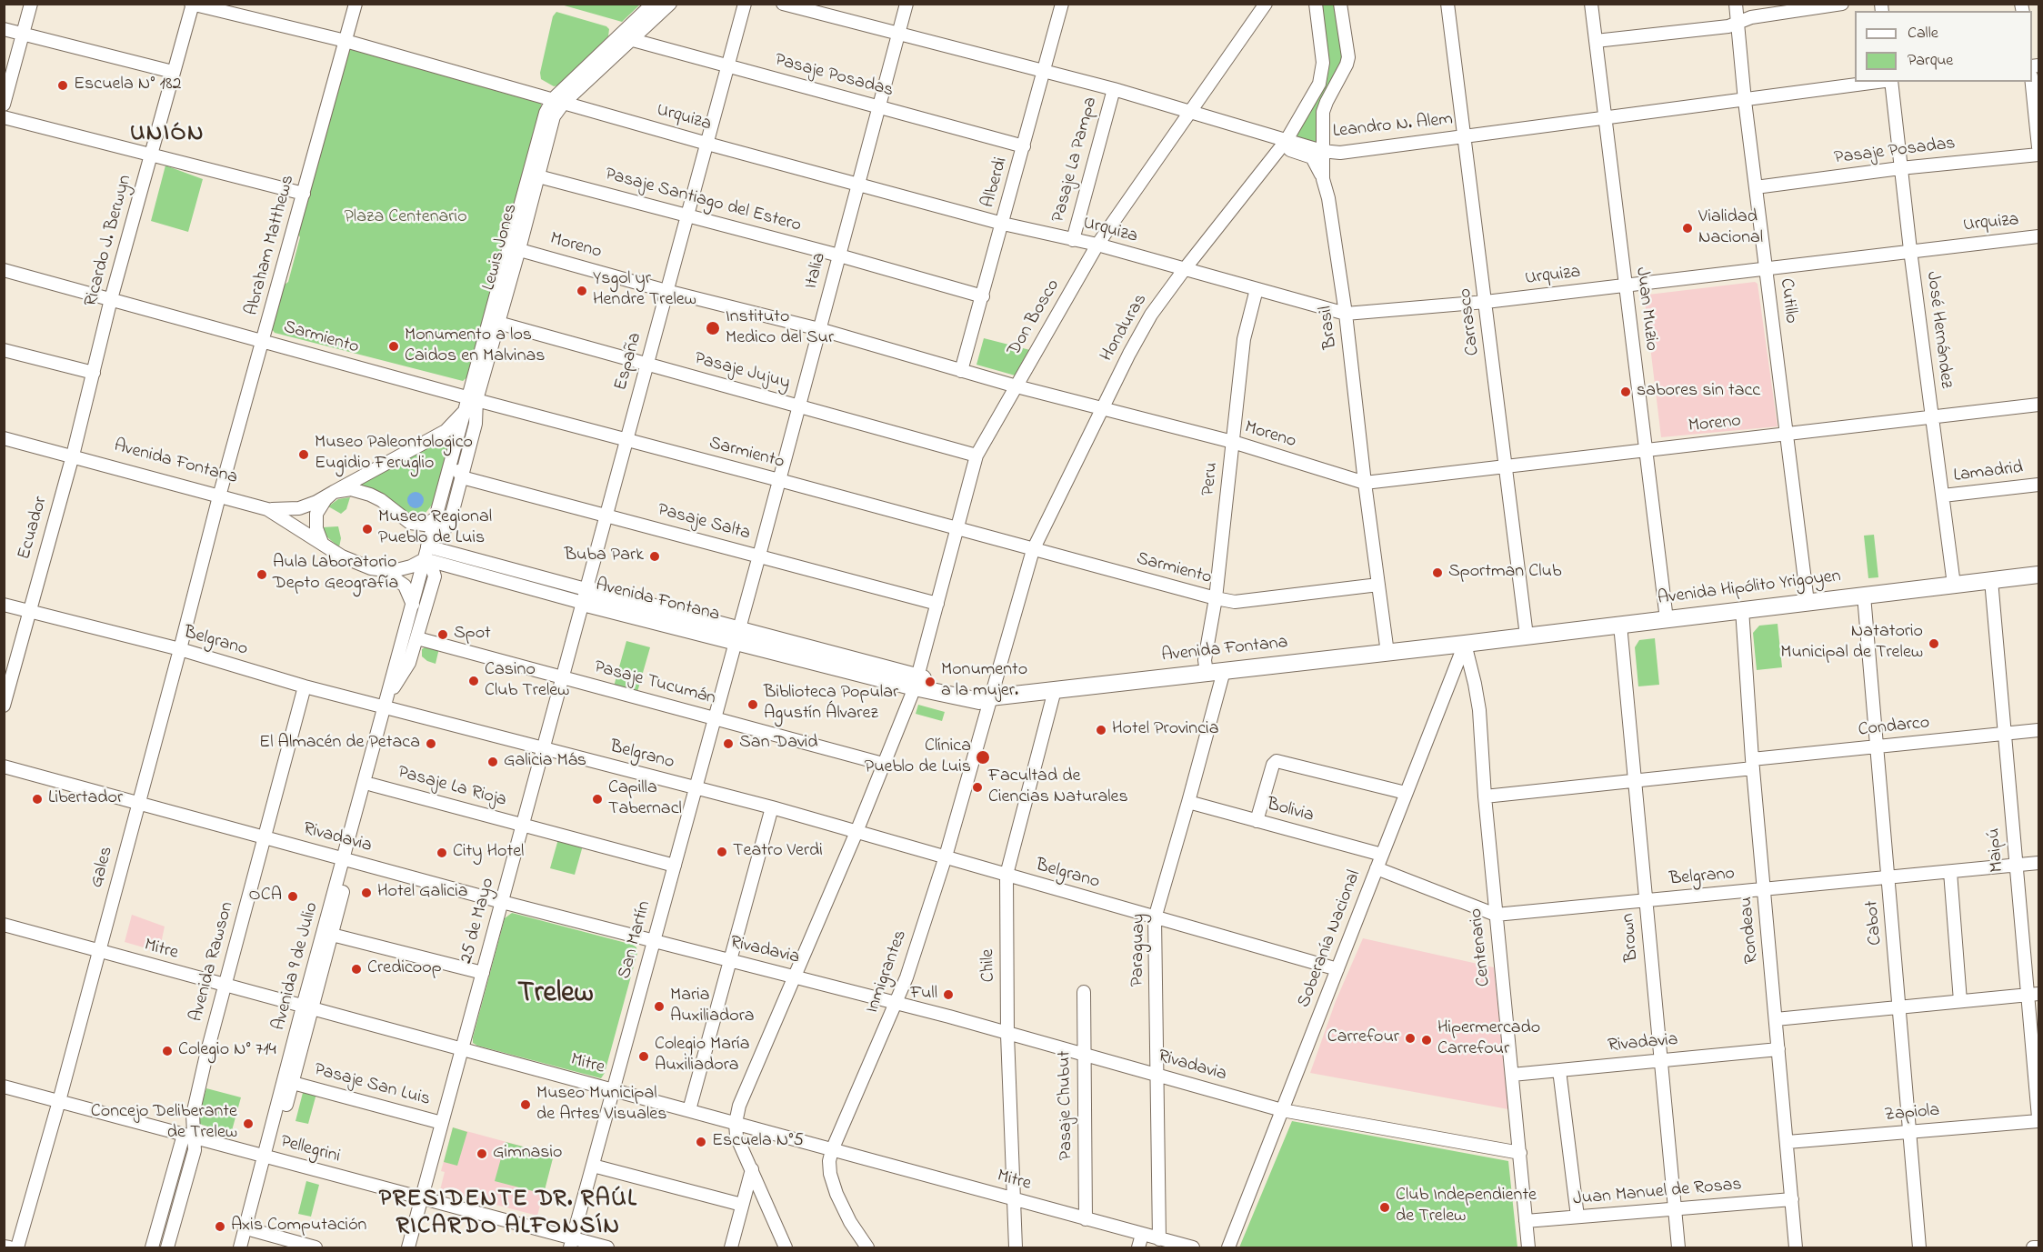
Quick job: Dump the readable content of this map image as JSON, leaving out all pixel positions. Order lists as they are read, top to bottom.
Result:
{
  "streets": {
    "main road": ["Avenida Fontana", "Avenida Hipólito Yrigoyen"],
    "street": [
      "Pasaje Posadas",
      "Urquiza",
      "Leandro N. Alem",
      "Pasaje La Pampa",
      "Alberdi",
      "Pasaje Santiago del Estero",
      "Ricardo J. Berwyn",
      "Abraham Matthews",
      "Moreno",
      "Lewis Jones",
      "Italia",
      "Cutillo",
      "Juan Muzio",
      "Don Bosco",
      "Carrasco",
      "Brasil",
      "Honduras",
      "José Hernández",
      "Sarmiento",
      "España",
      "Pasaje Jujuy",
      "Lamadrid",
      "Peru",
      "Pasaje Salta",
      "Ecuador",
      "Belgrano",
      "Pasaje Tucumán",
      "Condarco",
      "Pasaje La Rioja",
      "Bolivia",
      "Rivadavia",
      "Maipú",
      "Gales",
      "25 de Mayo",
      "Cabot",
      "Rondeau",
      "Brown",
      "Soberanía Nacional",
      "San Martín",
      "Centenario",
      "Mitre",
      "Paraguay",
      "Avenida Rawson",
      "Chile",
      "Avenida 9 de Julio",
      "Inmigrantes",
      "Pasaje San Luis",
      "Pasaje Chubut",
      "Zapiola",
      "Pellegrini",
      "Juan Manuel de Rosas"
    ]
  },
  "crossings": [
    ["Pasaje Posadas", "Alberdi"],
    ["Pasaje Posadas", "Lewis Jones"],
    ["Pasaje Posadas", "Italia"],
    ["Pasaje Posadas", "Cutillo"],
    ["Pasaje Posadas", "José Hernández"],
    ["Pasaje Posadas", "España"],
    ["Urquiza", "Pasaje La Pampa"],
    ["Urquiza", "Alberdi"],
    ["Urquiza", "Ricardo J. Berwyn"],
    ["Urquiza", "Abraham Matthews"],
    ["Urquiza", "Lewis Jones"],
    ["Urquiza", "Italia"],
    ["Urquiza", "Cutillo"],
    ["Urquiza", "Juan Muzio"],
    ["Urquiza", "Don Bosco"],
    ["Urquiza", "Carrasco"],
    ["Urquiza", "Brasil"],
    ["Urquiza", "Honduras"],
    ["Urquiza", "José Hernández"],
    ["Urquiza", "España"],
    ["Urquiza", "Peru"],
    ["Leandro N. Alem", "Pasaje La Pampa"],
    ["Leandro N. Alem", "Alberdi"],
    ["Leandro N. Alem", "Italia"],
    ["Leandro N. Alem", "Cutillo"],
    ["Leandro N. Alem", "Juan Muzio"],
    ["Leandro N. Alem", "Don Bosco"],
    ["Leandro N. Alem", "Carrasco"],
    ["Leandro N. Alem", "Brasil"],
    ["Leandro N. Alem", "Honduras"],
    ["Alberdi", "Pasaje Santiago del Estero"],
    ["Alberdi", "Moreno"],
    ["Pasaje Santiago del Estero", "Lewis Jones"],
    ["Pasaje Santiago del Estero", "Italia"],
    ["Pasaje Santiago del Estero", "España"],
    ["Ricardo J. Berwyn", "Sarmiento"],
    ["Ricardo J. Berwyn", "Avenida Fontana"],
    ["Ricardo J. Berwyn", "Ecuador"],
    ["Abraham Matthews", "Sarmiento"],
    ["Abraham Matthews", "Avenida Fontana"],
    ["Abraham Matthews", "Gales"],
    ["Moreno", "Lewis Jones"],
    ["Moreno", "Italia"],
    ["Moreno", "Cutillo"],
    ["Moreno", "Juan Muzio"],
    ["Moreno", "Don Bosco"],
    ["Moreno", "Carrasco"],
    ["Moreno", "Brasil"],
    ["Moreno", "Honduras"],
    ["Moreno", "José Hernández"],
    ["Moreno", "España"],
    ["Moreno", "Peru"],
    ["Lewis Jones", "Sarmiento"],
    ["Lewis Jones", "Pasaje Jujuy"],
    ["Lewis Jones", "Avenida Fontana"],
    ["Lewis Jones", "Pasaje Salta"],
    ["Lewis Jones", "Avenida 9 de Julio"],
    ["Italia", "Sarmiento"],
    ["Italia", "Pasaje Jujuy"],
    ["Italia", "Avenida Fontana"],
    ["Italia", "Pasaje Salta"],
    ["Italia", "San Martín"],
    ["Cutillo", "Avenida Hipólito Yrigoyen"],
    ["Juan Muzio", "Avenida Hipólito Yrigoyen"],
    ["Don Bosco", "Sarmiento"],
    ["Don Bosco", "Pasaje Jujuy"],
    ["Don Bosco", "Avenida Fontana"],
    ["Don Bosco", "Pasaje Salta"],
    ["Don Bosco", "Belgrano"],
    ["Don Bosco", "Pasaje Tucumán"],
    ["Don Bosco", "Rivadavia"],
    ["Don Bosco", "Mitre"],
    ["Carrasco", "Avenida Hipólito Yrigoyen"],
    ["Brasil", "Sarmiento"],
    ["Brasil", "Avenida Fontana"],
    ["Honduras", "Sarmiento"],
    ["Honduras", "Avenida Fontana"],
    ["Honduras", "Inmigrantes"],
    ["José Hernández", "Lamadrid"],
    ["José Hernández", "Avenida Hipólito Yrigoyen"],
    ["Sarmiento", "España"],
    ["Sarmiento", "Peru"],
    ["España", "Pasaje Jujuy"],
    ["España", "Avenida Fontana"],
    ["España", "Pasaje Salta"],
    ["España", "25 de Mayo"],
    ["Avenida Fontana", "Peru"],
    ["Avenida Fontana", "Ecuador"],
    ["Avenida Fontana", "Avenida Hipólito Yrigoyen"],
    ["Avenida Fontana", "Gales"],
    ["Avenida Fontana", "25 de Mayo"],
    ["Avenida Fontana", "Soberanía Nacional"],
    ["Avenida Fontana", "San Martín"],
    ["Avenida Fontana", "Centenario"],
    ["Avenida Fontana", "Paraguay"],
    ["Avenida Fontana", "Chile"],
    ["Avenida Fontana", "Avenida 9 de Julio"],
    ["Avenida Fontana", "Inmigrantes"],
    ["Ecuador", "Belgrano"],
    ["Avenida Hipólito Yrigoyen", "Maipú"],
    ["Avenida Hipólito Yrigoyen", "Cabot"],
    ["Avenida Hipólito Yrigoyen", "Rondeau"],
    ["Avenida Hipólito Yrigoyen", "Brown"],
    ["Avenida Hipólito Yrigoyen", "Soberanía Nacional"],
    ["Avenida Hipólito Yrigoyen", "Centenario"],
    ["Belgrano", "Maipú"],
    ["Belgrano", "Gales"],
    ["Belgrano", "25 de Mayo"],
    ["Belgrano", "Cabot"],
    ["Belgrano", "Rondeau"],
    ["Belgrano", "Brown"],
    ["Belgrano", "Soberanía Nacional"],
    ["Belgrano", "San Martín"],
    ["Belgrano", "Centenario"],
    ["Belgrano", "Paraguay"],
    ["Belgrano", "Avenida Rawson"],
    ["Belgrano", "Chile"],
    ["Belgrano", "Avenida 9 de Julio"],
    ["Belgrano", "Inmigrantes"],
    ["Pasaje Tucumán", "25 de Mayo"],
    ["Pasaje Tucumán", "San Martín"],
    ["Pasaje Tucumán", "Avenida 9 de Julio"],
    ["Condarco", "Maipú"],
    ["Condarco", "Cabot"],
    ["Condarco", "Rondeau"],
    ["Condarco", "Brown"],
    ["Condarco", "Centenario"],
    ["Pasaje La Rioja", "25 de Mayo"],
    ["Pasaje La Rioja", "San Martín"],
    ["Pasaje La Rioja", "Avenida 9 de Julio"],
    ["Bolivia", "Soberanía Nacional"],
    ["Bolivia", "Paraguay"],
    ["Rivadavia", "Gales"],
    ["Rivadavia", "25 de Mayo"],
    ["Rivadavia", "Rondeau"],
    ["Rivadavia", "Brown"],
    ["Rivadavia", "Soberanía Nacional"],
    ["Rivadavia", "San Martín"],
    ["Rivadavia", "Centenario"],
    ["Rivadavia", "Paraguay"],
    ["Rivadavia", "Avenida Rawson"],
    ["Rivadavia", "Chile"],
    ["Rivadavia", "Avenida 9 de Julio"],
    ["Rivadavia", "Inmigrantes"],
    ["Rivadavia", "Pasaje Chubut"],
    ["Maipú", "Zapiola"],
    ["Gales", "Mitre"],
    ["Gales", "Pellegrini"],
    ["25 de Mayo", "Mitre"],
    ["25 de Mayo", "Pasaje San Luis"],
    ["25 de Mayo", "Pellegrini"],
    ["Cabot", "Zapiola"],
    ["Rondeau", "Zapiola"],
    ["Rondeau", "Juan Manuel de Rosas"],
    ["Brown", "Juan Manuel de Rosas"],
    ["Soberanía Nacional", "Centenario"],
    ["San Martín", "Mitre"],
    ["San Martín", "Pellegrini"],
    ["Centenario", "Juan Manuel de Rosas"],
    ["Mitre", "Paraguay"],
    ["Mitre", "Avenida Rawson"],
    ["Mitre", "Chile"],
    ["Mitre", "Avenida 9 de Julio"],
    ["Mitre", "Inmigrantes"],
    ["Mitre", "Pasaje Chubut"],
    ["Avenida Rawson", "Pellegrini"],
    ["Avenida 9 de Julio", "Pasaje San Luis"],
    ["Avenida 9 de Julio", "Pellegrini"]
  ],
  "districts": ["UNIÓN", "Trelew", "PRESIDENTE DR. RAÚL RICARDO ALFONSÍN"],
  "parks": ["Plaza Centenario"],
  "places": [
    "Escuela N° 182",
    "Vialidad Nacional",
    "Ysgol yr Hendre Trelew",
    "Instituto Medico del Sur",
    "Monumento a los Caidos en Malvinas",
    "sabores sin tacc",
    "Museo Paleontologico Eugidio Feruglio",
    "Museo Regional Pueblo de Luis",
    "Buba Park",
    "Sportman Club",
    "Aula Laboratorio Depto Geografía",
    "Spot",
    "Natatorio Municipal de Trelew",
    "Casino Club Trelew",
    "Monumento a la mujer.",
    "Biblioteca Popular Agustín Álvarez",
    "Hotel Provincia",
    "El Almacén de Petaca",
    "San David",
    "Clínica Pueblo de Luis",
    "Galicia Más",
    "Facultad de Ciencias Naturales",
    "Libertador",
    "Capilla Tabernacl",
    "Teatro Verdi",
    "City Hotel",
    "Hotel Galicia",
    "OCA",
    "Credicoop",
    "Full",
    "Maria Auxiliadora",
    "Carrefour",
    "Hipermercado Carrefour",
    "Colegio N° 714",
    "Colegio María Auxiliadora",
    "Museo Municipal de Artes Visuales",
    "Concejo Deliberante de Trelew",
    "Escuela N°5",
    "Gimnasio",
    "Club Independiente de Trelew",
    "Axis Computación"
  ],
  "legend": ["Calle", "Parque"]
}
